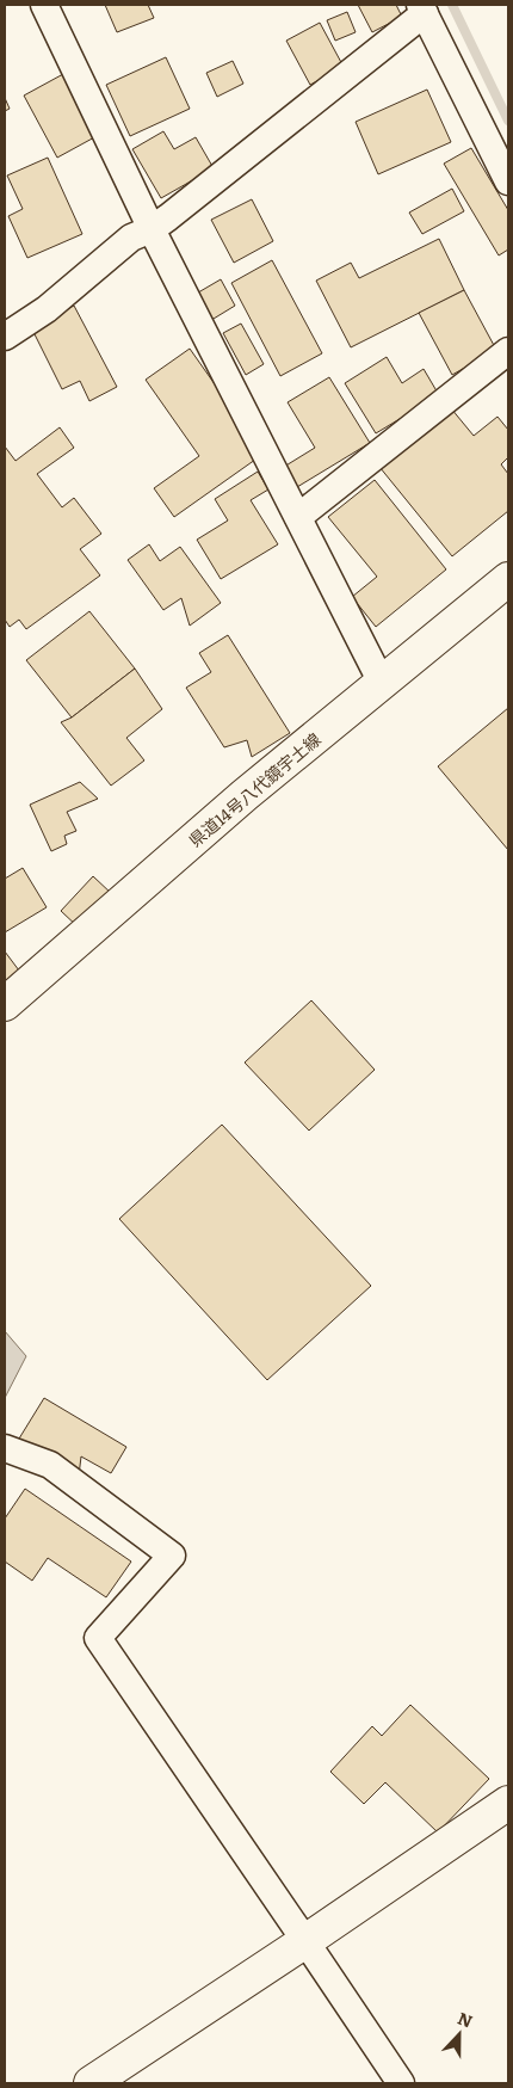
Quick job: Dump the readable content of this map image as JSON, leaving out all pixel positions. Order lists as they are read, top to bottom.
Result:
{
  "streets": {
    "main road": ["県道14号八代鏡宇土線"]
  },
  "north": "top"
}
